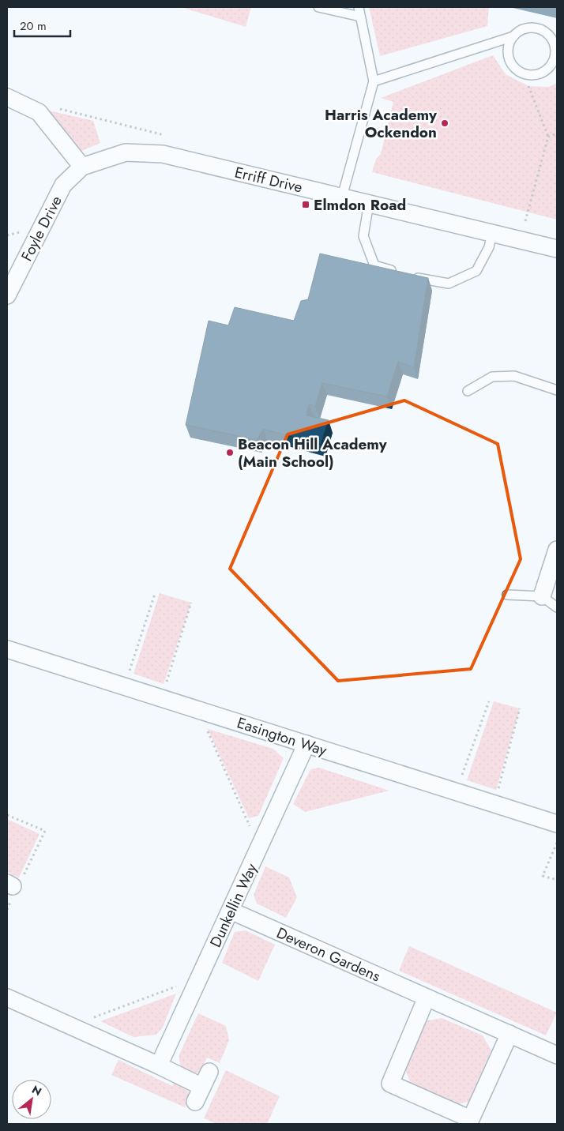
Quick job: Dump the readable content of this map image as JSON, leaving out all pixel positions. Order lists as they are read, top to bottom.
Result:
{
  "streets": {
    "street": [
      "Erriff Drive",
      "Foyle Drive",
      "Easington Way",
      "Dunkellin Way",
      "Deveron Gardens"
    ]
  },
  "crossings": [
    ["Erriff Drive", "Foyle Drive"],
    ["Easington Way", "Dunkellin Way"],
    ["Dunkellin Way", "Deveron Gardens"]
  ],
  "places": {
    "other": ["Harris Academy Ockendon", "Beacon Hill Academy (Main School)"],
    "transit": ["Elmdon Road"]
  },
  "scale_bar": "20 m",
  "north": "top right"
}
